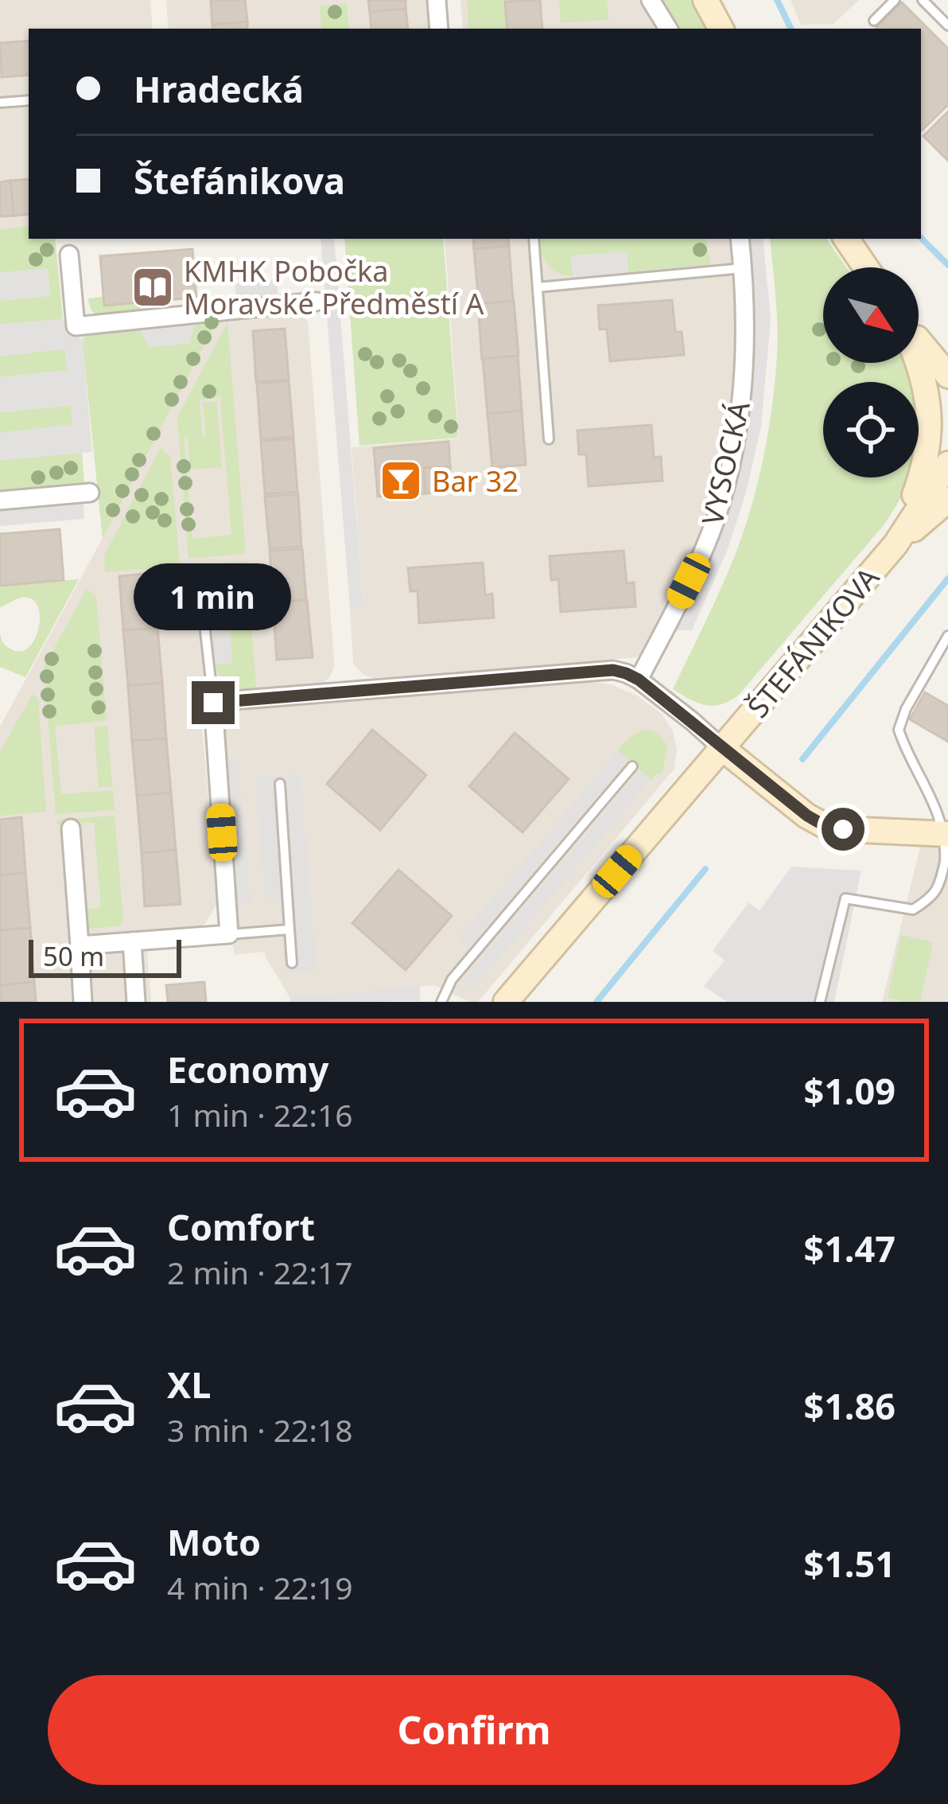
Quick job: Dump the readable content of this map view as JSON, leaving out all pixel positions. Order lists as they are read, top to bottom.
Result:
{
  "streets": {
    "street": ["VYSOCKÁ", "ŠTEFÁNIKOVA"]
  },
  "places": {
    "library": ["KMHK Pobočka Moravské Předměstí A"],
    "bar": ["Bar 32"]
  },
  "scale_bar": "50 m",
  "north": "bottom right",
  "page": {
    "banner": ["Hradecká", "Štefánikova"],
    "bubble": "1 min",
    "scale": "50 m",
    "list": [
      {
        "name": "Economy",
        "note": "1 min · 22:16",
        "value": "$1.09"
      },
      {
        "name": "Comfort",
        "note": "2 min · 22:17",
        "value": "$1.47"
      },
      {
        "name": "XL",
        "note": "3 min · 22:18",
        "value": "$1.86"
      },
      {
        "name": "Moto",
        "note": "4 min · 22:19",
        "value": "$1.51"
      }
    ],
    "buttons": "Confirm"
  }
}
